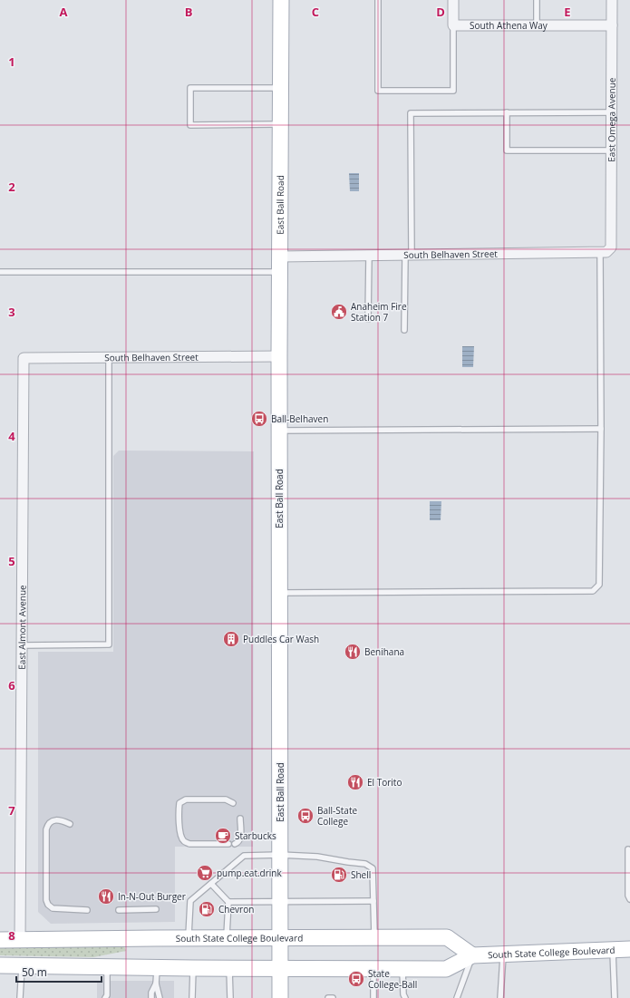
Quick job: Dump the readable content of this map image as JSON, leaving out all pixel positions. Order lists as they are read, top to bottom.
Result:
{
  "streets": {
    "main road": ["East Ball Road", "South State College Boulevard"],
    "street": [
      "South Athena Way",
      "East Omega Avenue",
      "South Belhaven Street",
      "East Almont Avenue"
    ]
  },
  "crossings": [
    ["South Athena Way", "East Omega Avenue"],
    ["East Omega Avenue", "South Belhaven Street"],
    ["East Ball Road", "South Belhaven Street"],
    ["East Ball Road", "South State College Boulevard"],
    ["South Belhaven Street", "East Almont Avenue"],
    ["East Almont Avenue", "South State College Boulevard"]
  ],
  "places": {
    "public building": ["Anaheim Fire Station 7"],
    "bus stop": ["Ball-Belhaven", "Ball-State College", "State College-Ball"],
    "building": ["Puddles Car Wash"],
    "restaurant": ["Benihana", "El Torito", "In-N-Out Burger"],
    "cafe": ["Starbucks"],
    "supermarket": ["pump.eat.drink"],
    "fuel station": ["Shell", "Chevron"]
  },
  "scale_bar": "50 m",
  "grid": {
    "columns": [
      "A",
      "B",
      "C",
      "D",
      "E"
    ],
    "rows": [
      "1",
      "2",
      "3",
      "4",
      "5",
      "6",
      "7",
      "8"
    ]
  }
}
